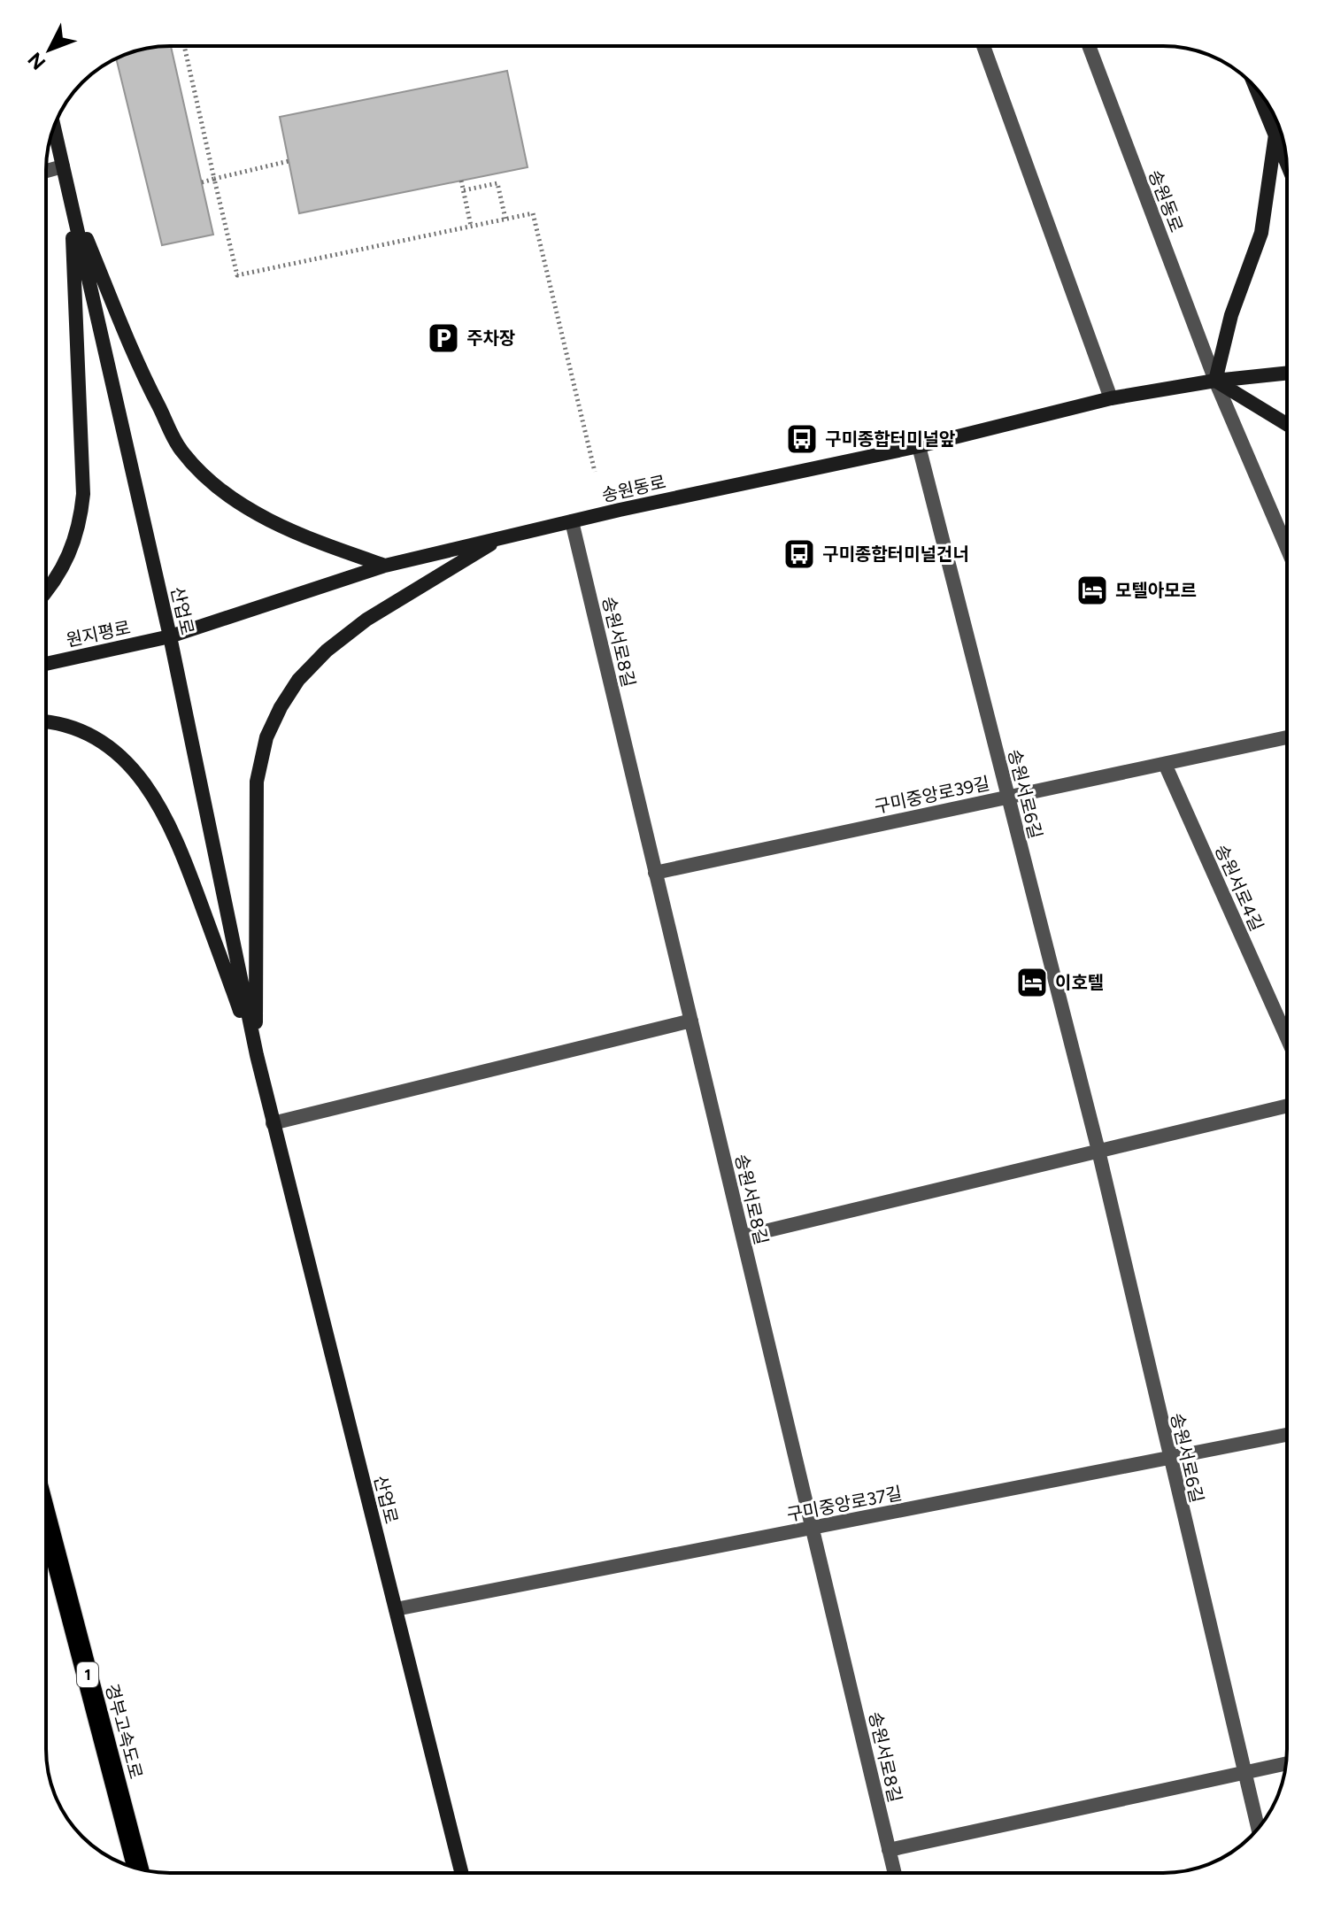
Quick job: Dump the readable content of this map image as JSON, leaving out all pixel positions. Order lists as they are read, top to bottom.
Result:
{
  "streets": {
    "highway": ["1", "경부고속도로"],
    "street": [
      "송원동로",
      "산업로",
      "원지평로",
      "송원서로8길",
      "송원서로6길",
      "구미중앙로39길",
      "송원서로4길",
      "구미중앙로37길"
    ]
  },
  "crossings": [
    ["송원동로", "산업로"],
    ["송원동로", "원지평로"],
    ["송원동로", "송원서로8길"],
    ["송원동로", "송원서로6길"],
    ["산업로", "원지평로"],
    ["산업로", "구미중앙로37길"],
    ["송원서로8길", "구미중앙로39길"],
    ["송원서로8길", "구미중앙로37길"],
    ["송원서로6길", "구미중앙로39길"],
    ["송원서로6길", "구미중앙로37길"],
    ["구미중앙로39길", "송원서로4길"]
  ],
  "places": {
    "parking": ["주차장"],
    "bus stop": ["구미종합터미널앞", "구미종합터미널건너"],
    "hotel": ["모텔아모르", "이호텔"]
  },
  "north": "bottom left"
}
